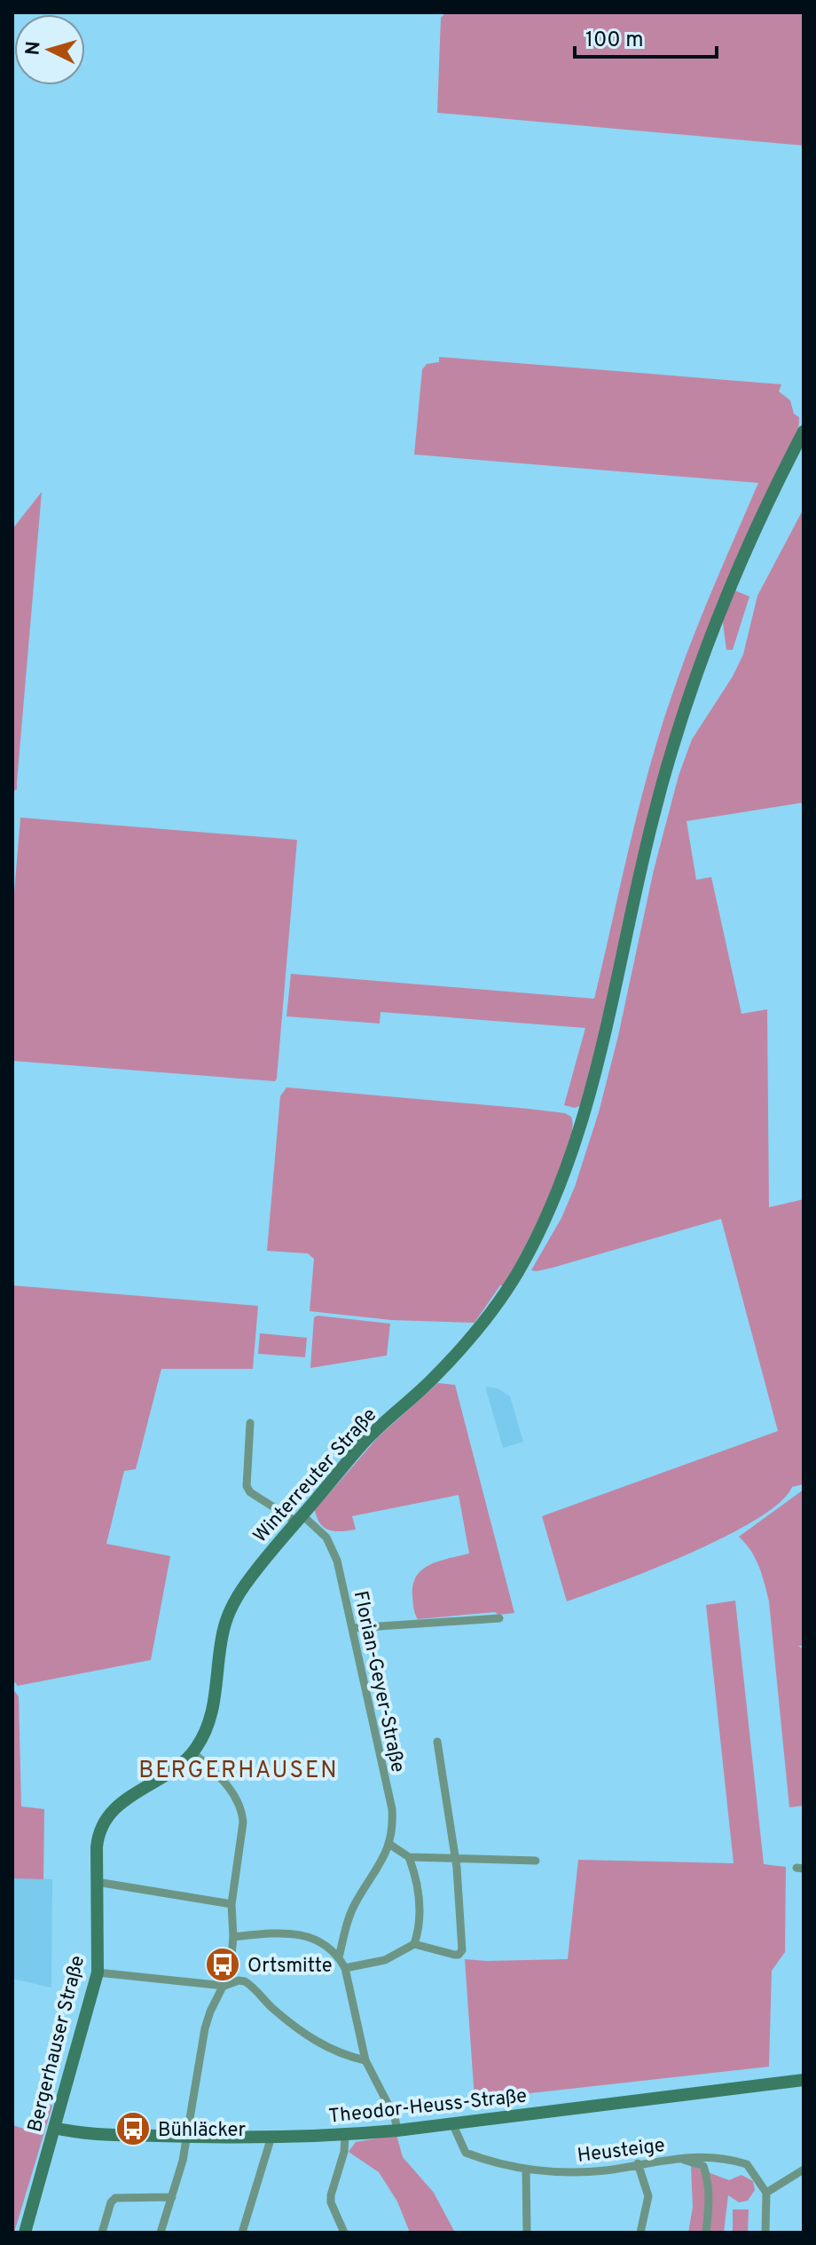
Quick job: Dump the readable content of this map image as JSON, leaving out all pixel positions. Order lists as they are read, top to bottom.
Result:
{
  "streets": {
    "street": [
      "Winterreuter Straße",
      "Florian-Geyer-Straße",
      "Bergerhauser Straße",
      "Theodor-Heuss-Straße",
      "Heusteige"
    ]
  },
  "crossings": [
    ["Winterreuter Straße", "Florian-Geyer-Straße"],
    ["Winterreuter Straße", "Bergerhauser Straße"],
    ["Bergerhauser Straße", "Theodor-Heuss-Straße"],
    ["Theodor-Heuss-Straße", "Heusteige"]
  ],
  "districts": ["BERGERHAUSEN"],
  "places": {
    "bus stop": ["Ortsmitte", "Bühläcker"]
  },
  "scale_bar": "100 m",
  "north": "left"
}
